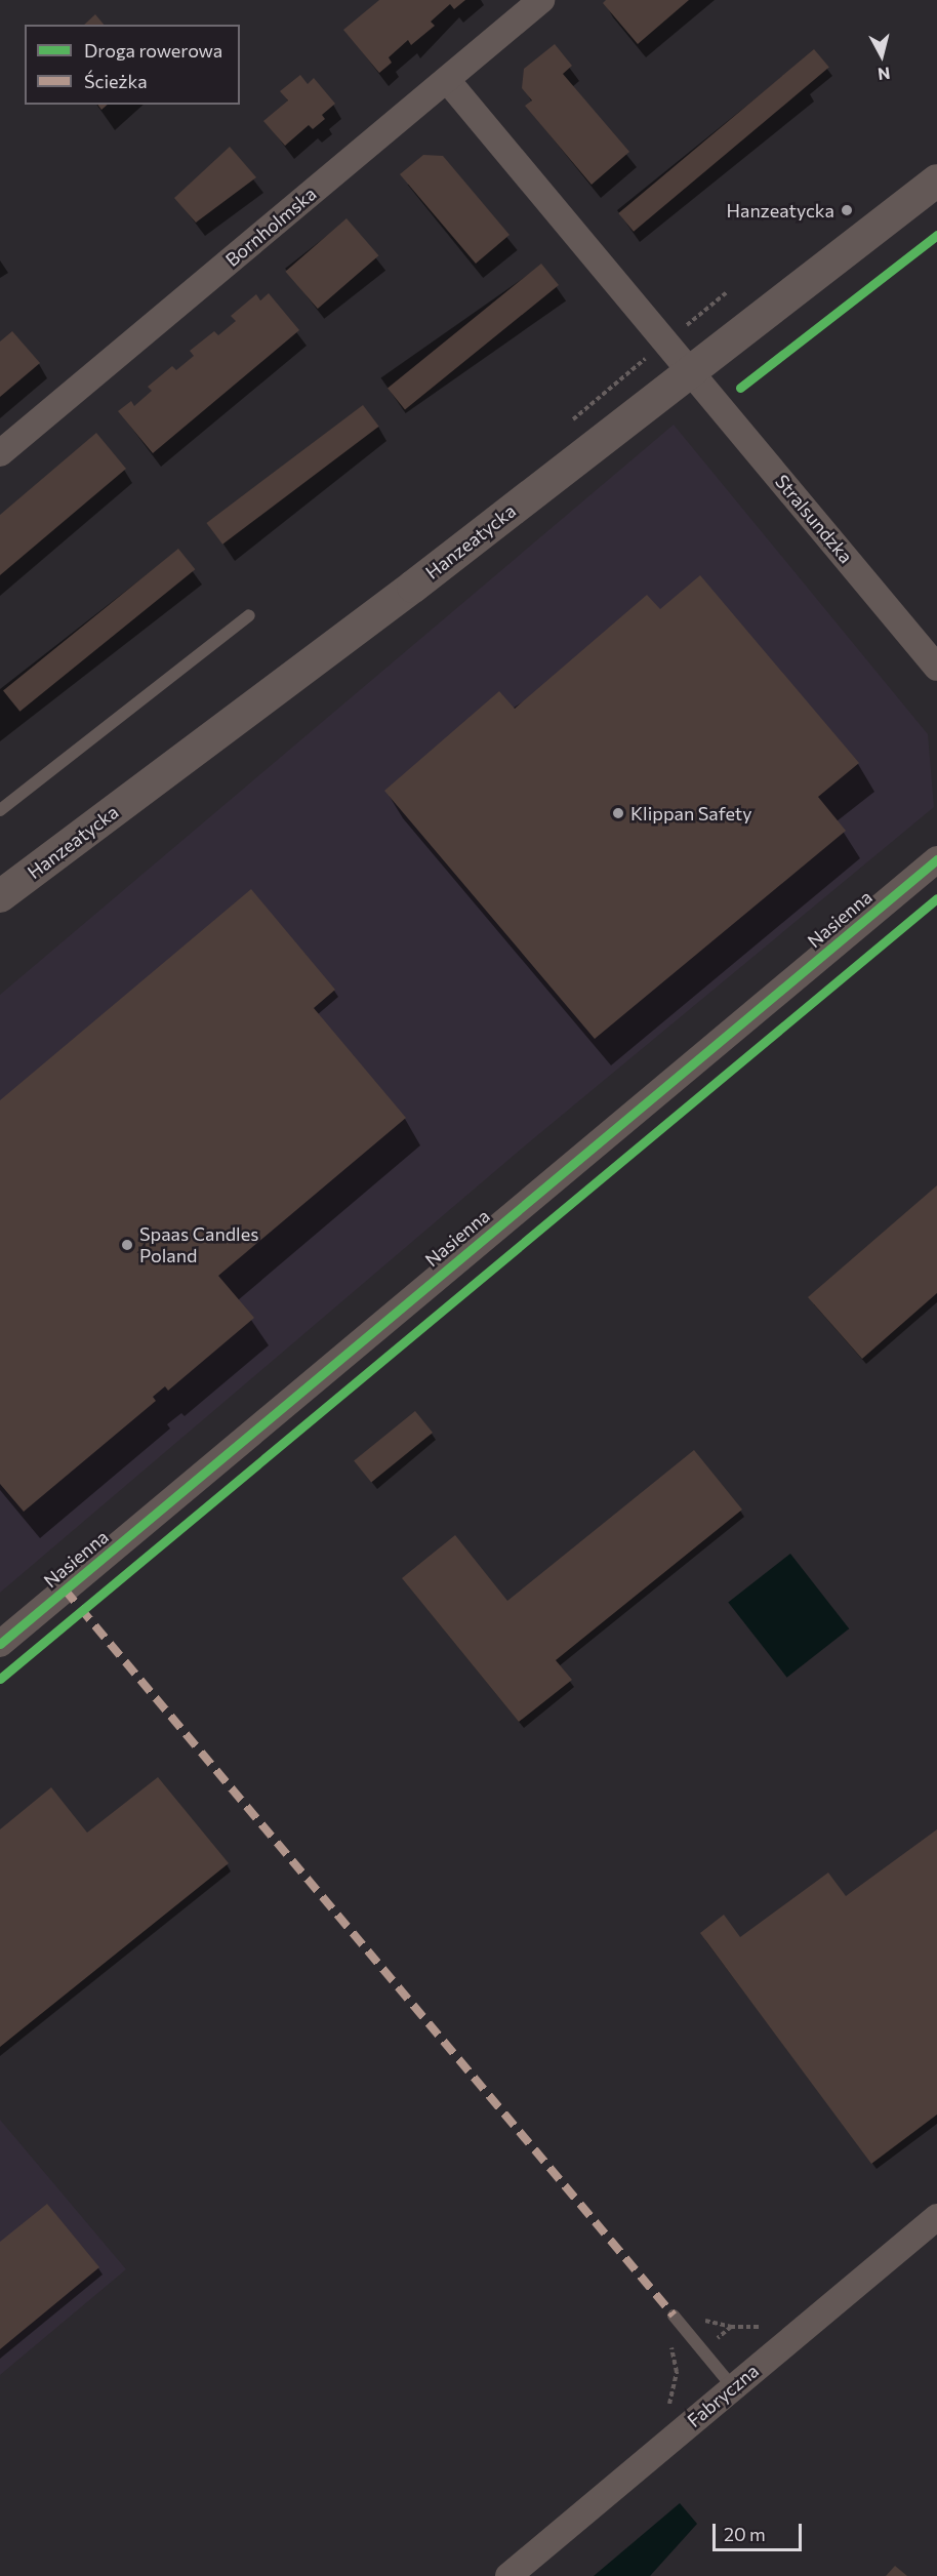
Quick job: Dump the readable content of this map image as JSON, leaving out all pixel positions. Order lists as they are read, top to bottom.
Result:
{
  "streets": {
    "street": [
      "Bornholmska",
      "Stralsundzka",
      "Hanzeatycka",
      "Nasienna",
      "Fabryczna"
    ]
  },
  "crossings": [
    ["Bornholmska", "Stralsundzka"],
    ["Stralsundzka", "Hanzeatycka"]
  ],
  "places": ["Hanzeatycka", "Klippan Safety", "Spaas Candles Poland"],
  "legend": ["Droga rowerowa", "Ścieżka"],
  "scale_bar": "20 m",
  "north": "bottom"
}
